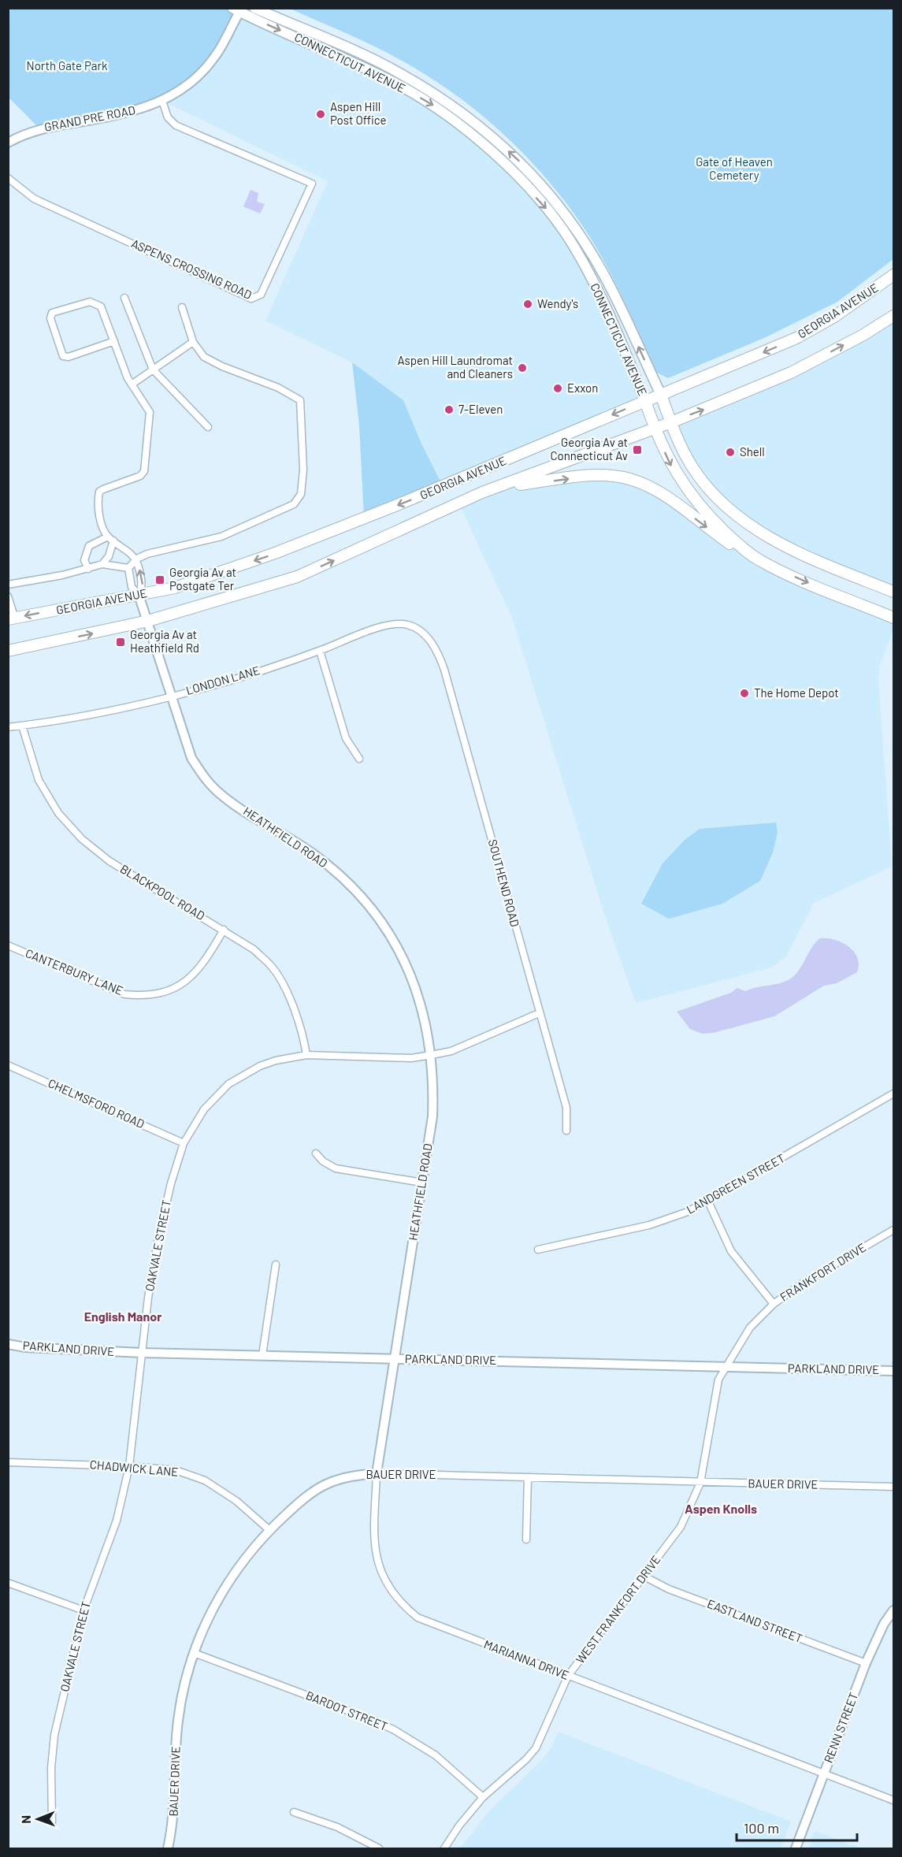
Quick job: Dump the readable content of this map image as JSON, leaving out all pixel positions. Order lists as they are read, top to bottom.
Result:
{
  "streets": {
    "main road": ["CONNECTICUT AVENUE", "GEORGIA AVENUE"],
    "street": [
      "GRAND PRE ROAD",
      "ASPENS CROSSING ROAD",
      "LONDON LANE",
      "HEATHFIELD ROAD",
      "SOUTHEND ROAD",
      "BLACKPOOL ROAD",
      "CANTERBURY LANE",
      "CHELMSFORD ROAD",
      "LANDGREEN STREET",
      "OAKVALE STREET",
      "FRANKFORT DRIVE",
      "PARKLAND DRIVE",
      "CHADWICK LANE",
      "BAUER DRIVE",
      "WEST FRANKFORT DRIVE",
      "EASTLAND STREET",
      "MARIANNA DRIVE",
      "BARDOT STREET",
      "RENN STREET"
    ]
  },
  "crossings": [
    ["CONNECTICUT AVENUE", "GRAND PRE ROAD"],
    ["CONNECTICUT AVENUE", "GEORGIA AVENUE"],
    ["GRAND PRE ROAD", "ASPENS CROSSING ROAD"],
    ["GEORGIA AVENUE", "HEATHFIELD ROAD"],
    ["LONDON LANE", "HEATHFIELD ROAD"],
    ["LONDON LANE", "SOUTHEND ROAD"],
    ["LONDON LANE", "BLACKPOOL ROAD"],
    ["HEATHFIELD ROAD", "OAKVALE STREET"],
    ["HEATHFIELD ROAD", "PARKLAND DRIVE"],
    ["HEATHFIELD ROAD", "MARIANNA DRIVE"],
    ["SOUTHEND ROAD", "OAKVALE STREET"],
    ["BLACKPOOL ROAD", "CANTERBURY LANE"],
    ["BLACKPOOL ROAD", "OAKVALE STREET"],
    ["CHELMSFORD ROAD", "OAKVALE STREET"],
    ["OAKVALE STREET", "PARKLAND DRIVE"],
    ["OAKVALE STREET", "CHADWICK LANE"],
    ["FRANKFORT DRIVE", "PARKLAND DRIVE"],
    ["FRANKFORT DRIVE", "WEST FRANKFORT DRIVE"],
    ["PARKLAND DRIVE", "WEST FRANKFORT DRIVE"],
    ["PARKLAND DRIVE", "MARIANNA DRIVE"],
    ["CHADWICK LANE", "BAUER DRIVE"],
    ["BAUER DRIVE", "WEST FRANKFORT DRIVE"],
    ["BAUER DRIVE", "MARIANNA DRIVE"],
    ["BAUER DRIVE", "BARDOT STREET"],
    ["WEST FRANKFORT DRIVE", "EASTLAND STREET"],
    ["WEST FRANKFORT DRIVE", "MARIANNA DRIVE"],
    ["WEST FRANKFORT DRIVE", "BARDOT STREET"],
    ["EASTLAND STREET", "RENN STREET"],
    ["MARIANNA DRIVE", "RENN STREET"]
  ],
  "districts": ["English Manor", "Aspen Knolls"],
  "parks": ["North Gate Park", "Gate of Heaven Cemetery"],
  "places": {
    "other": [
      "Aspen Hill Post Office",
      "Wendy's",
      "Aspen Hill Laundromat and Cleaners",
      "Exxon",
      "7-Eleven",
      "Shell",
      "The Home Depot"
    ],
    "transit": ["Georgia Av at Connecticut Av", "Georgia Av at Postgate Ter", "Georgia Av at Heathfield Rd"]
  },
  "scale_bar": "100 m",
  "north": "left"
}
